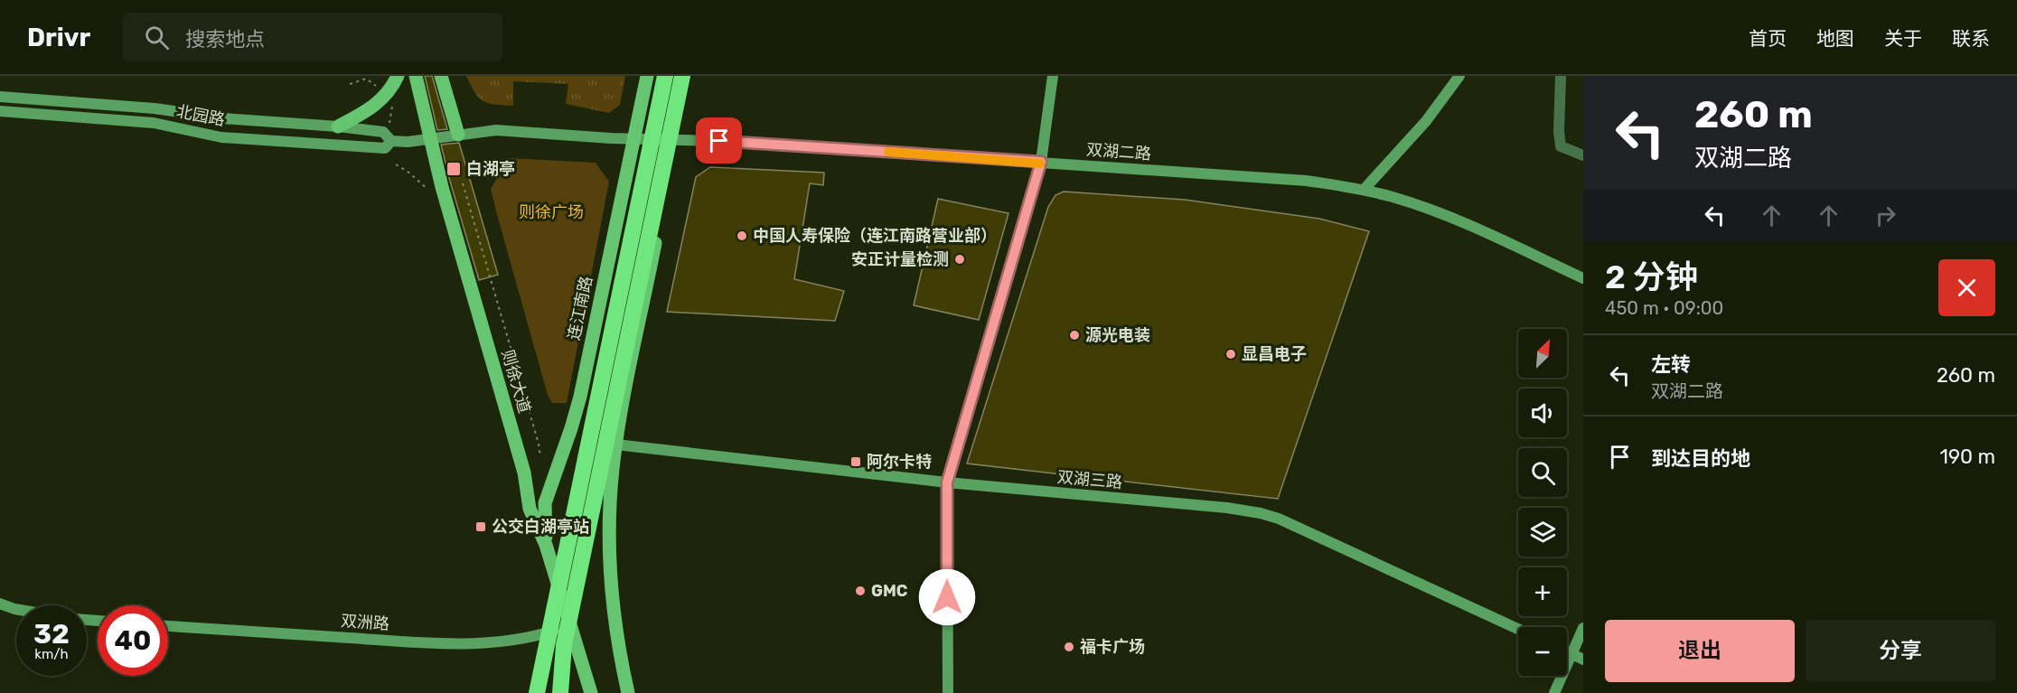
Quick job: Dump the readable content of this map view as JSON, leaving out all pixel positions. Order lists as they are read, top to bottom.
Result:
{
  "streets": {
    "main road": ["连江南路", "则徐大道"],
    "street": [
      "北园路",
      "双湖二路",
      "双湖三路",
      "双洲路"
    ]
  },
  "crossings": [
    ["北园路", "双湖二路"],
    ["北园路", "连江南路"],
    ["北园路", "则徐大道"],
    ["双湖二路", "连江南路"],
    ["连江南路", "则徐大道"],
    ["则徐大道", "双洲路"]
  ],
  "parks": ["则徐广场"],
  "places": {
    "transit": ["白湖亭", "阿尔卡特", "公交白湖亭站"],
    "other": [
      "中国人寿保险（连江南路营业部）",
      "安正计量检测",
      "源光电装",
      "显昌电子",
      "GMC",
      "福卡广场"
    ]
  },
  "north": "top right",
  "page": {
    "header": "Drivr",
    "search": "搜索地点",
    "nav": [
      "首页",
      "地图",
      "关于",
      "联系"
    ],
    "turn": ["260 m", "双湖二路"],
    "heading": ["2 分钟", "450 m · 09:00"],
    "map_buttons": ["+", "−"],
    "list": [
      {
        "name": "左转",
        "note": "双湖二路",
        "value": "260 m"
      },
      {
        "name": "到达目的地",
        "value": "190 m"
      }
    ],
    "speed": "32 km/h",
    "limit": "40",
    "buttons": ["退出", "分享"]
  }
}
